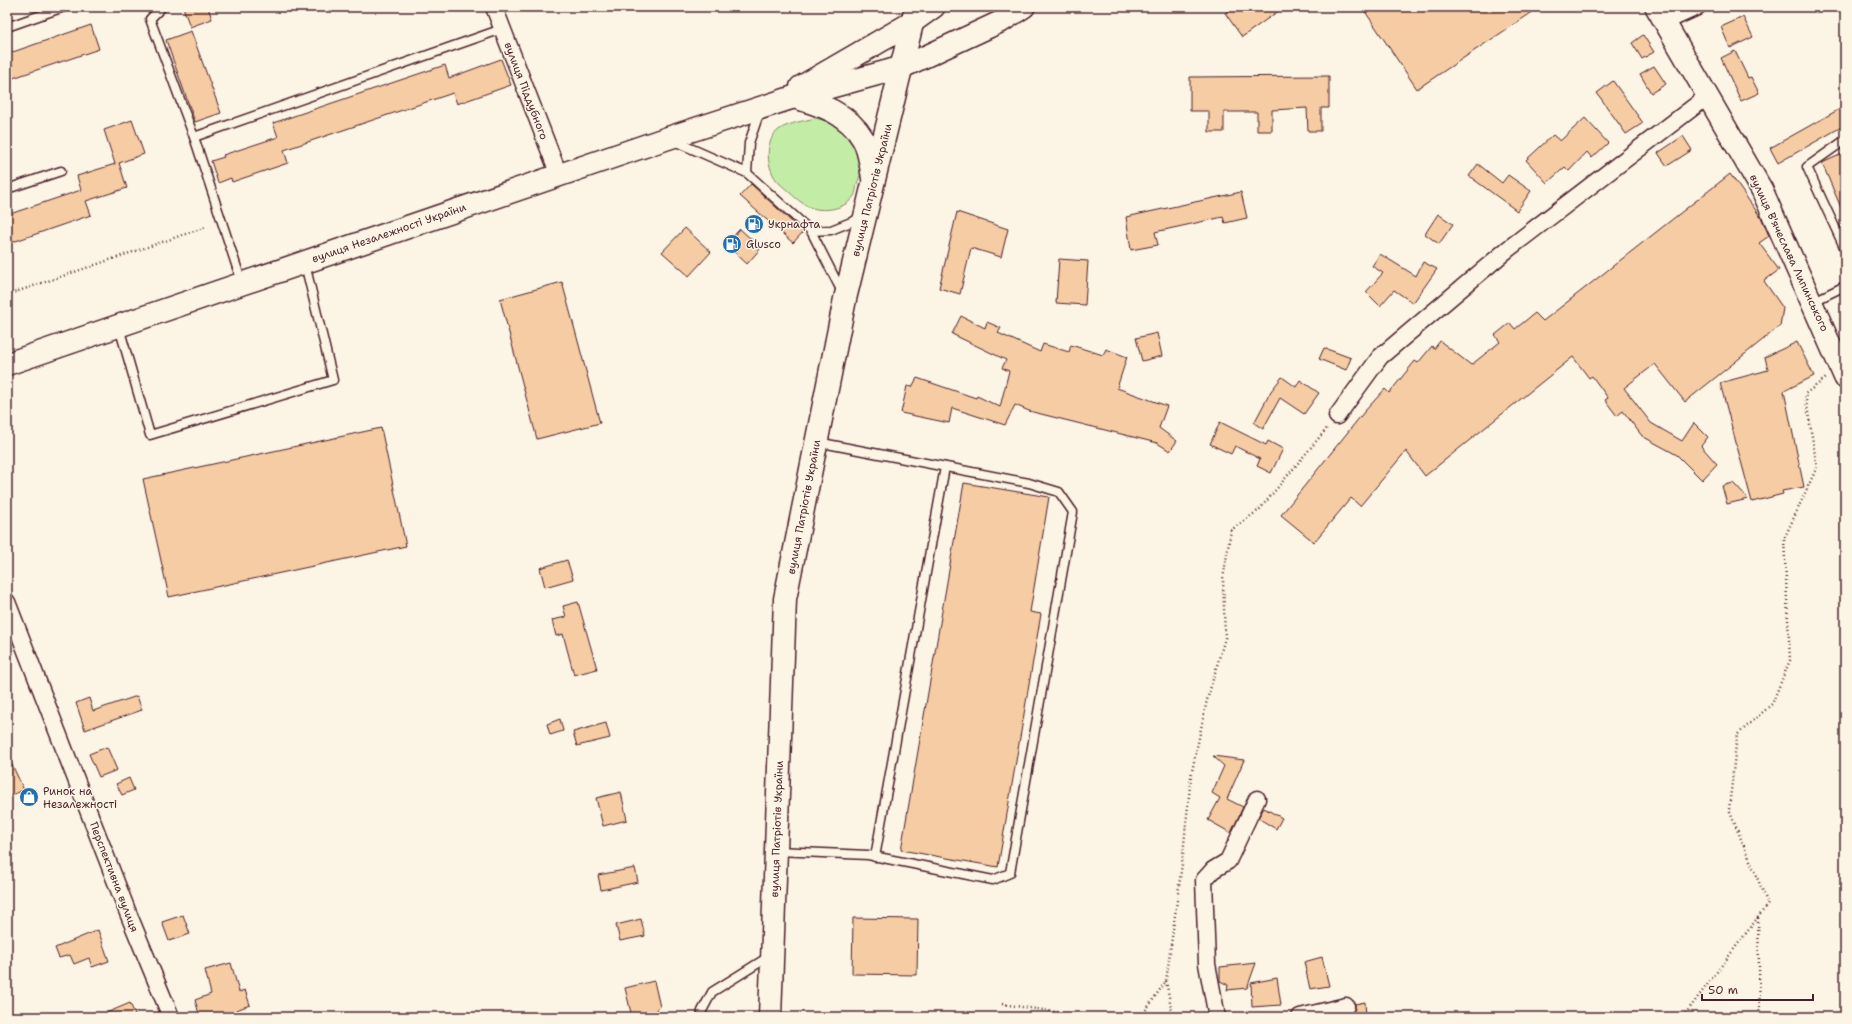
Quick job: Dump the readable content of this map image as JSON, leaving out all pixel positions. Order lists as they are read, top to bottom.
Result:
{
  "streets": {
    "main road": ["вулиця Патріотів України", "вулиця Незалежності України"],
    "street": ["вулиця Піддубного", "вулиця В'ячеслава Липинського", "Перспективна вулиця"]
  },
  "crossings": [
    ["вулиця Піддубного", "вулиця Незалежності України"],
    ["вулиця Патріотів України", "вулиця Незалежності України"]
  ],
  "places": {
    "fuel station": ["Укрнафта", "Glusco"],
    "shop": ["Ринок на Незалежності"]
  },
  "scale_bar": "50 m"
}
